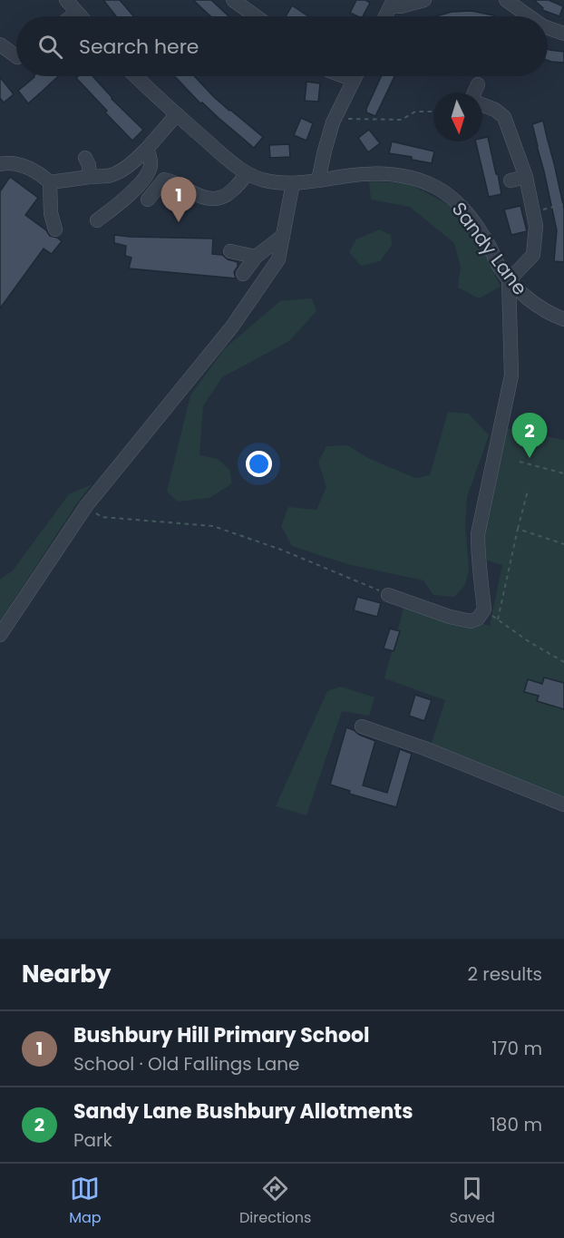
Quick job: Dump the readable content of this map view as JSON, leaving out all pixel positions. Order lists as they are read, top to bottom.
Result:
{
  "streets": {
    "street": ["Sandy Lane"]
  },
  "north": "bottom",
  "page": {
    "search": "Search here",
    "pins": ["1", "2"],
    "heading": ["Nearby", "2 results"],
    "list": [
      {
        "mark": "1",
        "name": "Bushbury Hill Primary School",
        "note": "School · Old Fallings Lane",
        "value": "170 m"
      },
      {
        "mark": "2",
        "name": "Sandy Lane Bushbury Allotments",
        "note": "Park",
        "value": "180 m"
      }
    ],
    "nav": ["Map", "Directions", "Saved"]
  }
}
